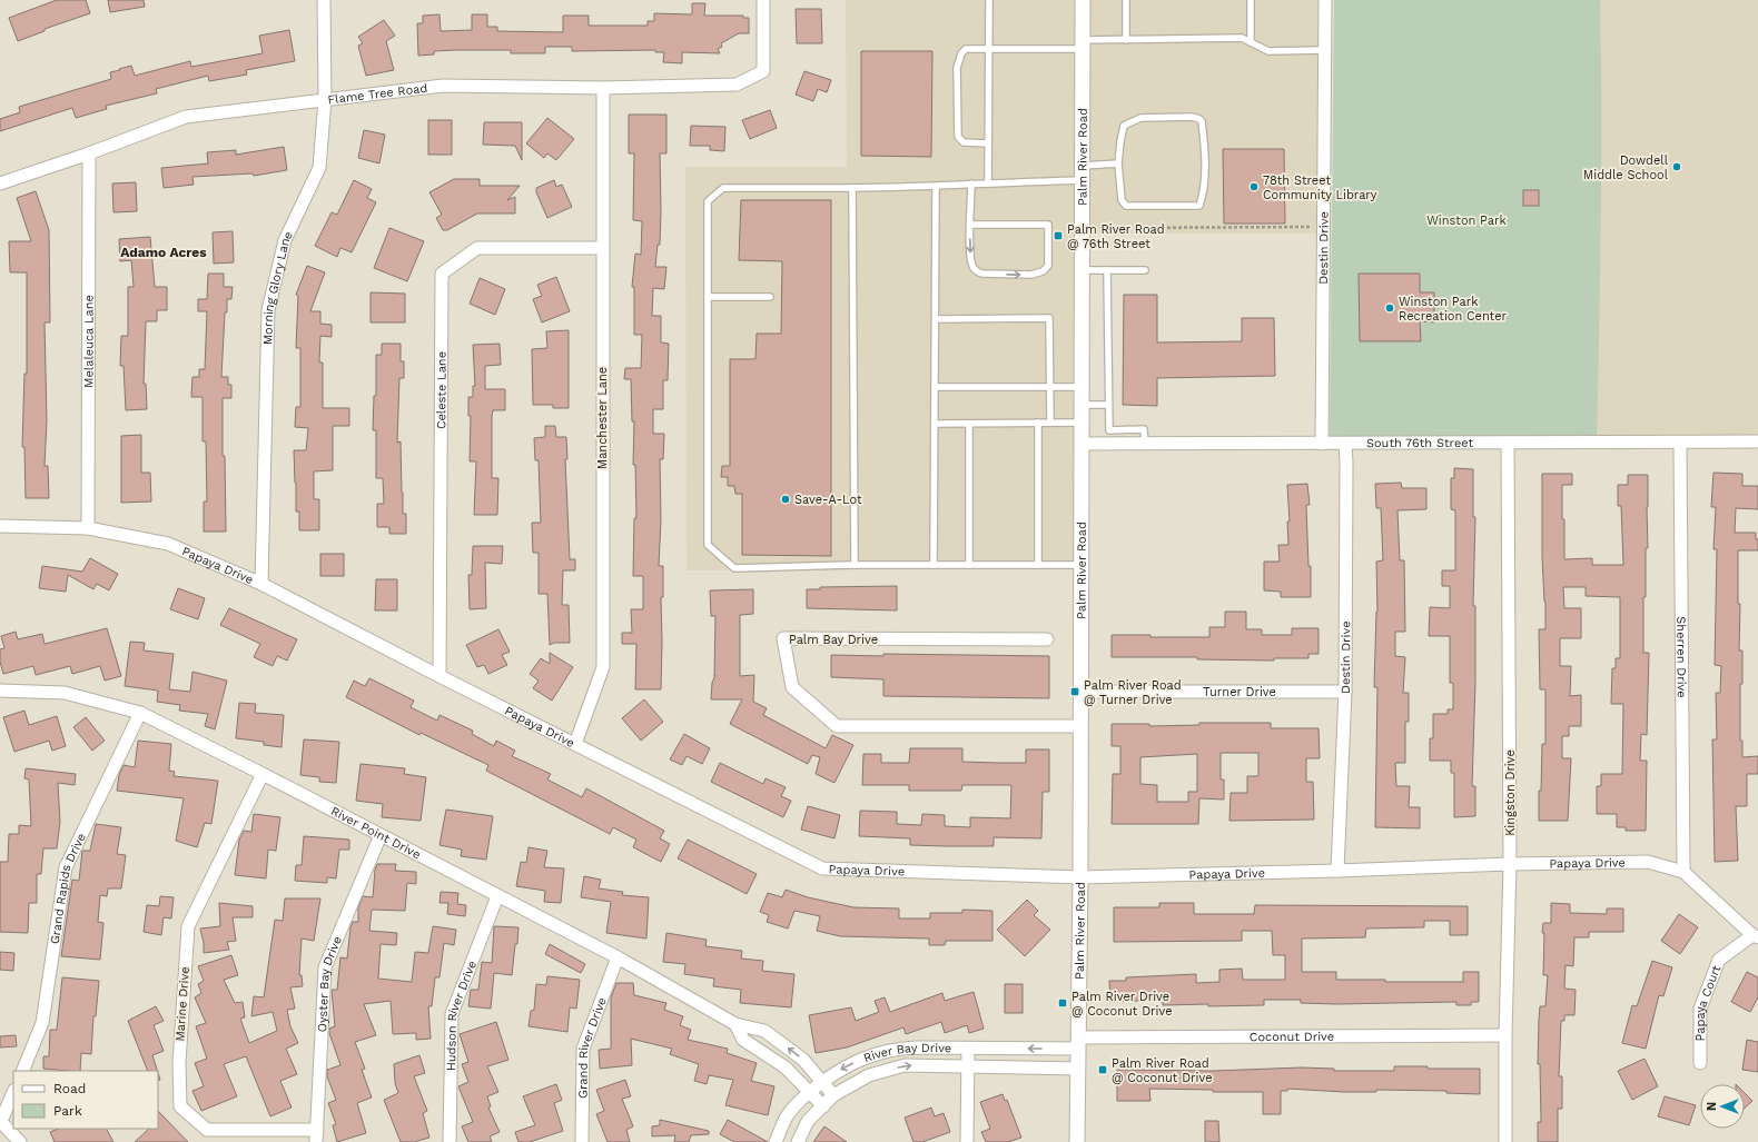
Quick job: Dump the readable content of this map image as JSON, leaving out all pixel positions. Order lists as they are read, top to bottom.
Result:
{
  "streets": {
    "street": [
      "Flame Tree Road",
      "Palm River Road",
      "Destin Drive",
      "Morning Glory Lane",
      "Melaleuca Lane",
      "Celeste Lane",
      "Manchester Lane",
      "South 76th Street",
      "Papaya Drive",
      "Palm Bay Drive",
      "Sherren Drive",
      "Turner Drive",
      "Kingston Drive",
      "River Point Drive",
      "Grand Rapids Drive",
      "Oyster Bay Drive",
      "Papaya Court",
      "Marine Drive",
      "Hudson River Drive",
      "Coconut Drive",
      "Grand River Drive",
      "River Bay Drive"
    ]
  },
  "crossings": [
    ["Flame Tree Road", "Morning Glory Lane"],
    ["Flame Tree Road", "Melaleuca Lane"],
    ["Flame Tree Road", "Manchester Lane"],
    ["Palm River Road", "South 76th Street"],
    ["Palm River Road", "Papaya Drive"],
    ["Palm River Road", "Palm Bay Drive"],
    ["Palm River Road", "Turner Drive"],
    ["Palm River Road", "Coconut Drive"],
    ["Palm River Road", "River Bay Drive"],
    ["Destin Drive", "South 76th Street"],
    ["Destin Drive", "Papaya Drive"],
    ["Destin Drive", "Turner Drive"],
    ["Morning Glory Lane", "Papaya Drive"],
    ["Melaleuca Lane", "Papaya Drive"],
    ["Celeste Lane", "Manchester Lane"],
    ["Celeste Lane", "Papaya Drive"],
    ["Manchester Lane", "Papaya Drive"],
    ["South 76th Street", "Sherren Drive"],
    ["South 76th Street", "Kingston Drive"],
    ["Papaya Drive", "Sherren Drive"],
    ["Papaya Drive", "Kingston Drive"],
    ["Papaya Drive", "Papaya Court"],
    ["Kingston Drive", "Coconut Drive"],
    ["River Point Drive", "Grand Rapids Drive"],
    ["River Point Drive", "Oyster Bay Drive"],
    ["River Point Drive", "Marine Drive"],
    ["River Point Drive", "Hudson River Drive"],
    ["River Point Drive", "Grand River Drive"],
    ["River Point Drive", "River Bay Drive"],
    ["Oyster Bay Drive", "Marine Drive"],
    ["Coconut Drive", "River Bay Drive"]
  ],
  "districts": ["Adamo Acres"],
  "parks": ["Winston Park"],
  "places": {
    "other": [
      "Dowdell Middle School",
      "78th Street Community Library",
      "Winston Park Recreation Center",
      "Save-A-Lot"
    ],
    "transit": [
      "Palm River Road @ 76th Street",
      "Palm River Road @ Turner Drive",
      "Palm River Drive @ Coconut Drive",
      "Palm River Road @ Coconut Drive"
    ]
  },
  "legend": ["Road", "Park"],
  "north": "left"
}
